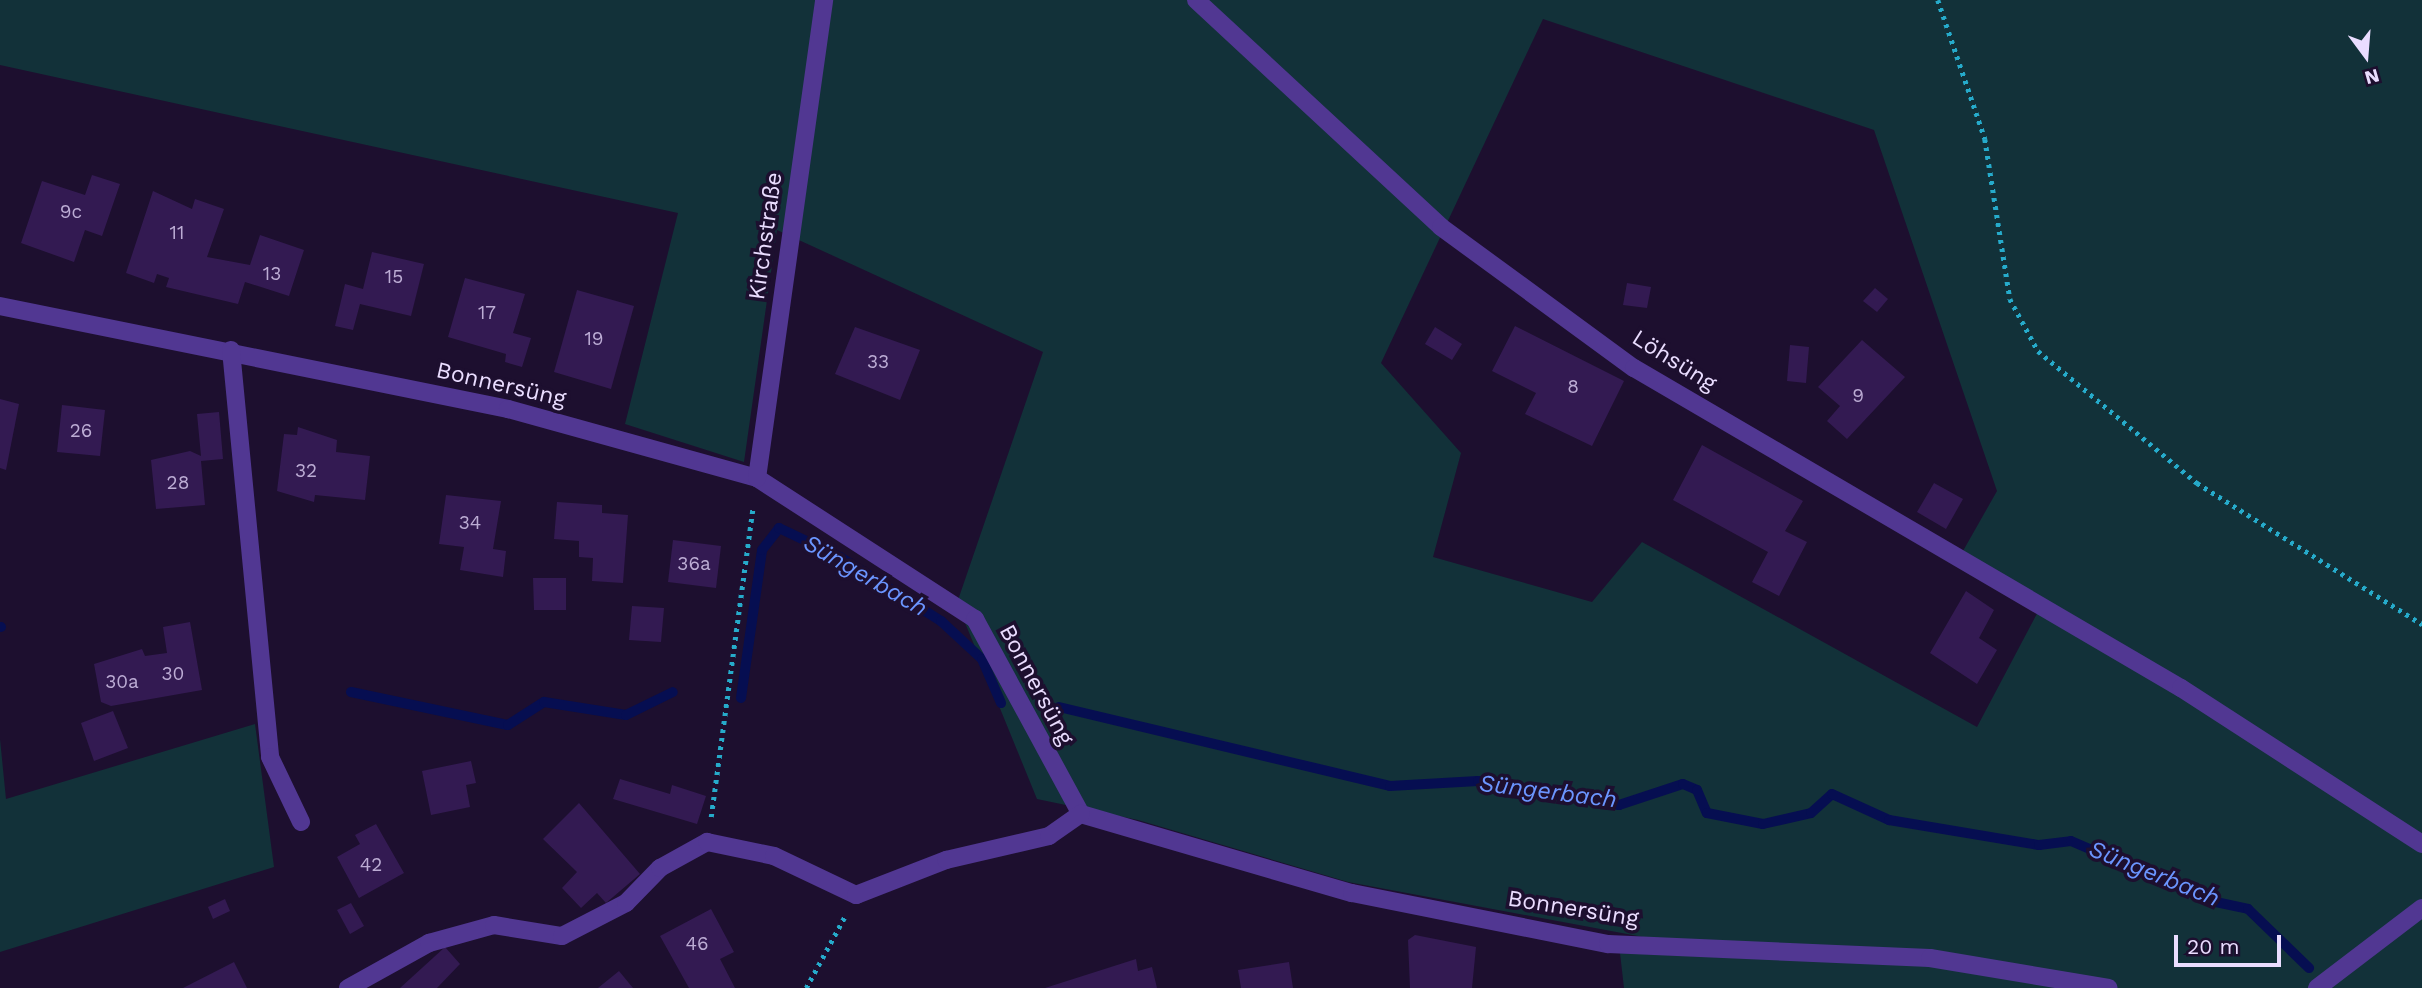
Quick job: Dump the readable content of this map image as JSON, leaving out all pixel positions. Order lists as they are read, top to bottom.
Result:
{
  "streets": {
    "street": ["Kirchstraße", "Löhsüng", "Bonnersüng"]
  },
  "crossings": [
    ["Kirchstraße", "Bonnersüng"]
  ],
  "water": ["Süngerbach"],
  "house_numbers": [
    "9c",
    "11",
    "13",
    "15",
    "17",
    "19",
    "33",
    "8",
    "9",
    "26",
    "32",
    "28",
    "34",
    "36a",
    "30",
    "30a",
    "42",
    "46"
  ],
  "scale_bar": "20 m",
  "north": "bottom"
}
